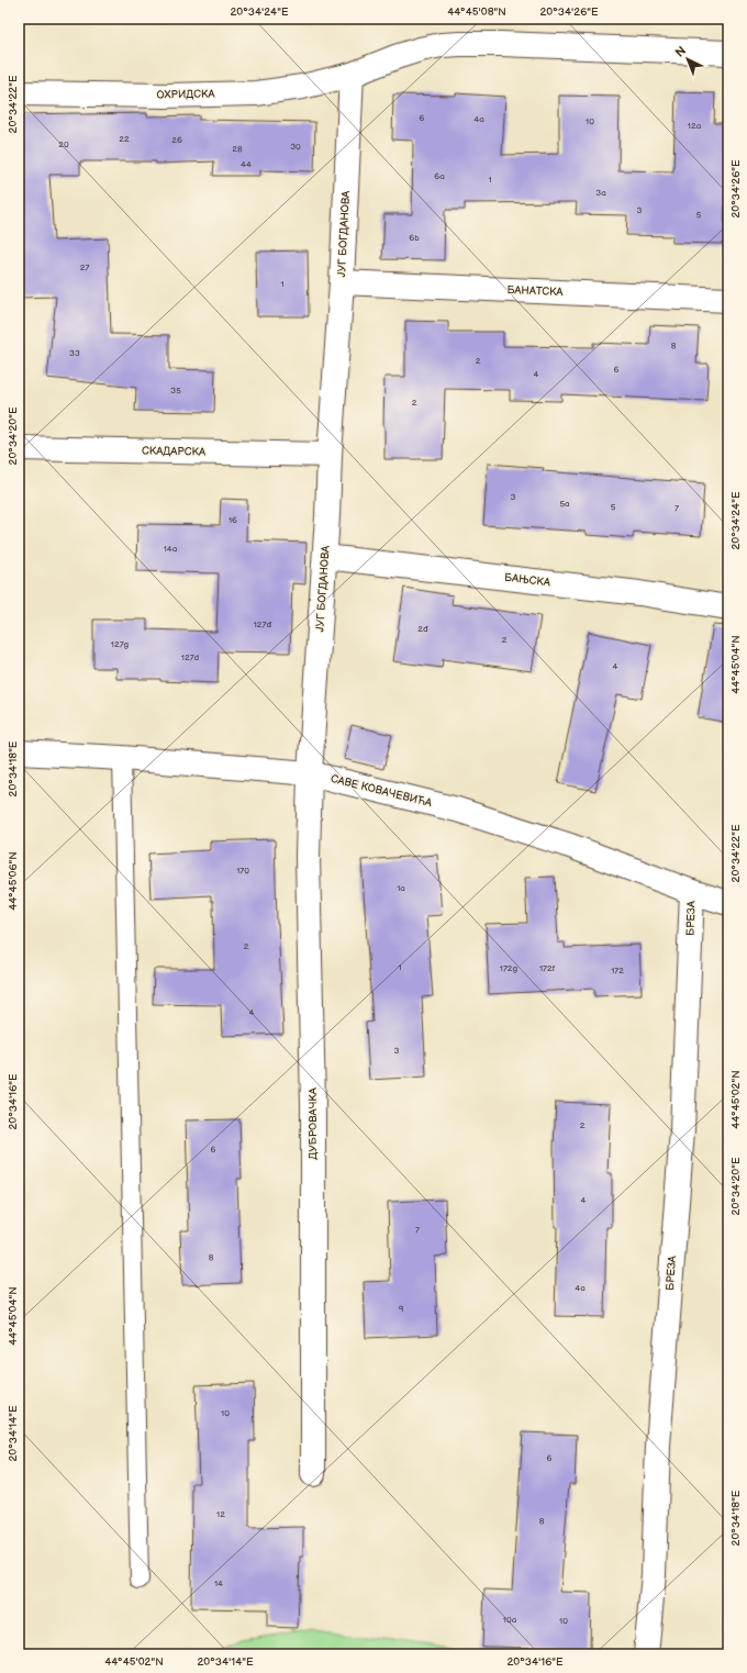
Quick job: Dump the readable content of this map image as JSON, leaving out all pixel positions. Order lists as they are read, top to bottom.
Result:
{
  "streets": {
    "street": [
      "ОХРИДСКА",
      "ЈУГ БОГДАНОВА",
      "БАНАТСКА",
      "СКАДАРСКА",
      "БАЊСКА",
      "САВЕ КОВАЧЕВИЋА",
      "БРЕЗА",
      "ДУБРОВАЧКА"
    ]
  },
  "crossings": [
    ["ОХРИДСКА", "ЈУГ БОГДАНОВА"],
    ["ЈУГ БОГДАНОВА", "БАНАТСКА"],
    ["ЈУГ БОГДАНОВА", "СКАДАРСКА"],
    ["ЈУГ БОГДАНОВА", "БАЊСКА"],
    ["ЈУГ БОГДАНОВА", "САВЕ КОВАЧЕВИЋА"],
    ["ЈУГ БОГДАНОВА", "ДУБРОВАЧКА"],
    ["САВЕ КОВАЧЕВИЋА", "БРЕЗА"],
    ["САВЕ КОВАЧЕВИЋА", "ДУБРОВАЧКА"]
  ],
  "house_numbers": [
    "6",
    "4a",
    "10",
    "12a",
    "22",
    "26",
    "20",
    "30",
    "28",
    "44",
    "6a",
    "1",
    "3a",
    "3",
    "5",
    "6b",
    "27",
    "1",
    "8",
    "33",
    "2",
    "6",
    "4",
    "35",
    "2",
    "3",
    "5a",
    "5",
    "7",
    "16",
    "14a",
    "127đ",
    "2đ",
    "2",
    "127g",
    "127d",
    "4",
    "170",
    "1a",
    "2",
    "1",
    "172g",
    "172f",
    "172",
    "4",
    "3",
    "2",
    "6",
    "4",
    "7",
    "8",
    "4a",
    "9",
    "10",
    "6",
    "12",
    "8",
    "14",
    "10a",
    "10"
  ],
  "north": "top left",
  "coordinates": [
    "20°34'24\"E",
    "44°45'08\"N",
    "20°34'26\"E",
    "20°34'22\"E",
    "20°34'20\"E",
    "44°45'04\"N",
    "20°34'18\"E",
    "44°45'06\"N",
    "44°45'02\"N",
    "20°34'16\"E",
    "20°34'14\"E"
  ]
}
